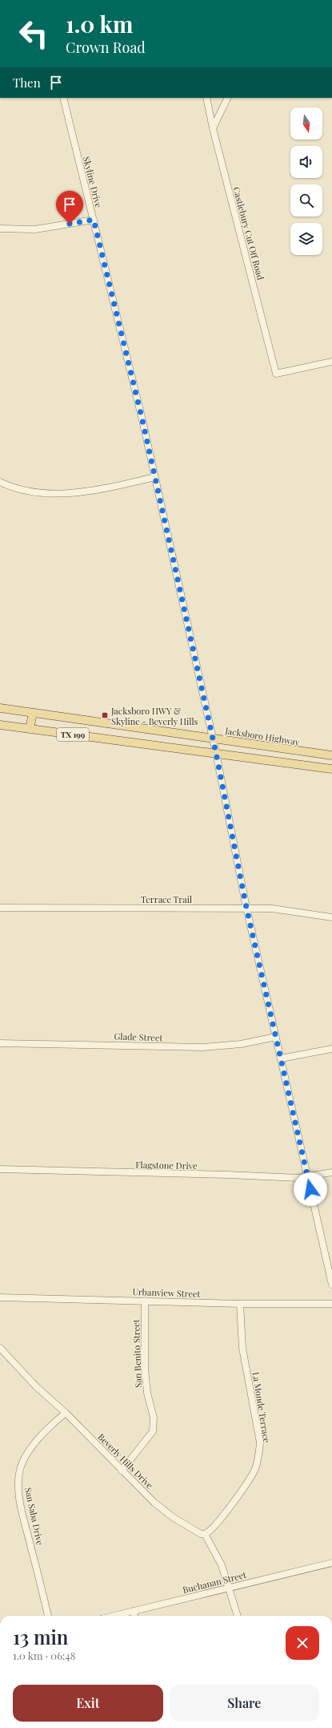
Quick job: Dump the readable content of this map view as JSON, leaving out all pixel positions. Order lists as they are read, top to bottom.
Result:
{
  "streets": {
    "main road": ["TX 199", "Jacksboro Highway"],
    "street": [
      "Skyline Drive",
      "Castlebury Cut Off Road",
      "Terrace Trail",
      "Glade Street",
      "Flagstone Drive",
      "Urbanview Street",
      "San Benito Street",
      "La Monde Terrace",
      "Beverly Hills Drive",
      "San Saba Drive",
      "Buchanan Street"
    ]
  },
  "crossings": [
    ["Skyline Drive", "TX 199"],
    ["Skyline Drive", "Jacksboro Highway"],
    ["Skyline Drive", "Terrace Trail"],
    ["Skyline Drive", "Glade Street"],
    ["Skyline Drive", "Flagstone Drive"],
    ["Urbanview Street", "San Benito Street"],
    ["Urbanview Street", "La Monde Terrace"],
    ["San Benito Street", "Beverly Hills Drive"],
    ["La Monde Terrace", "Beverly Hills Drive"],
    ["Beverly Hills Drive", "San Saba Drive"]
  ],
  "places": {
    "transit": ["Jacksboro HWY & Skyline - Beverly Hills"]
  },
  "north": "bottom",
  "page": {
    "turn": ["1.0 km", "Crown Road"],
    "then": "Then",
    "heading": ["13 min", "1.0 km · 06:48"],
    "buttons": ["Exit", "Share"]
  }
}
